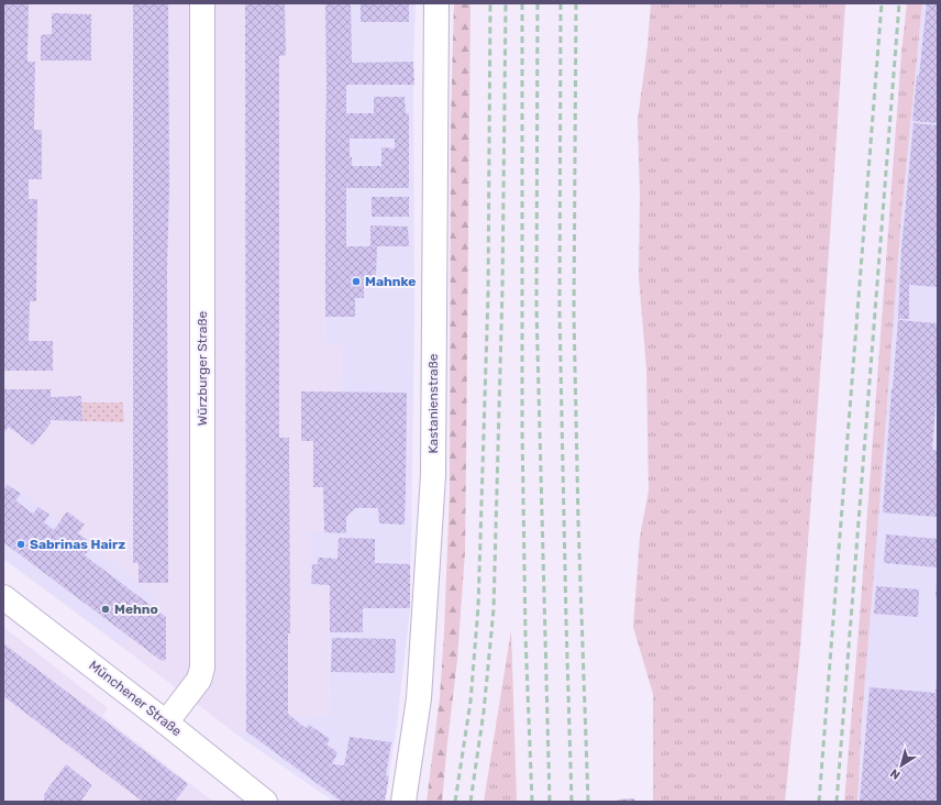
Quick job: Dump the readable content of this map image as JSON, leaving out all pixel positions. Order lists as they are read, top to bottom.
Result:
{
  "streets": {
    "street": ["Würzburger Straße", "Kastanienstraße", "Münchener Straße"]
  },
  "crossings": [
    ["Würzburger Straße", "Münchener Straße"]
  ],
  "places": ["Mahnke", "Sabrinas Hairz", "Mehno"],
  "north": "bottom left"
}
